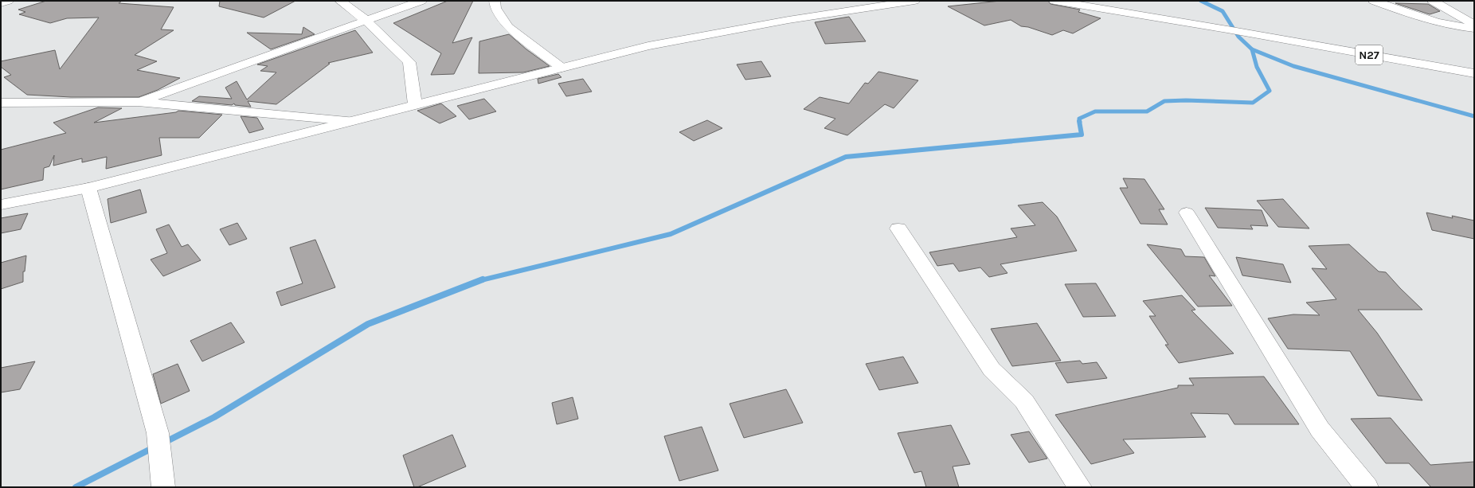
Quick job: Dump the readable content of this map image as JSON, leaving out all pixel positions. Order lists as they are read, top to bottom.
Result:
{
  "streets": {
    "street": ["N27"]
  }
}
